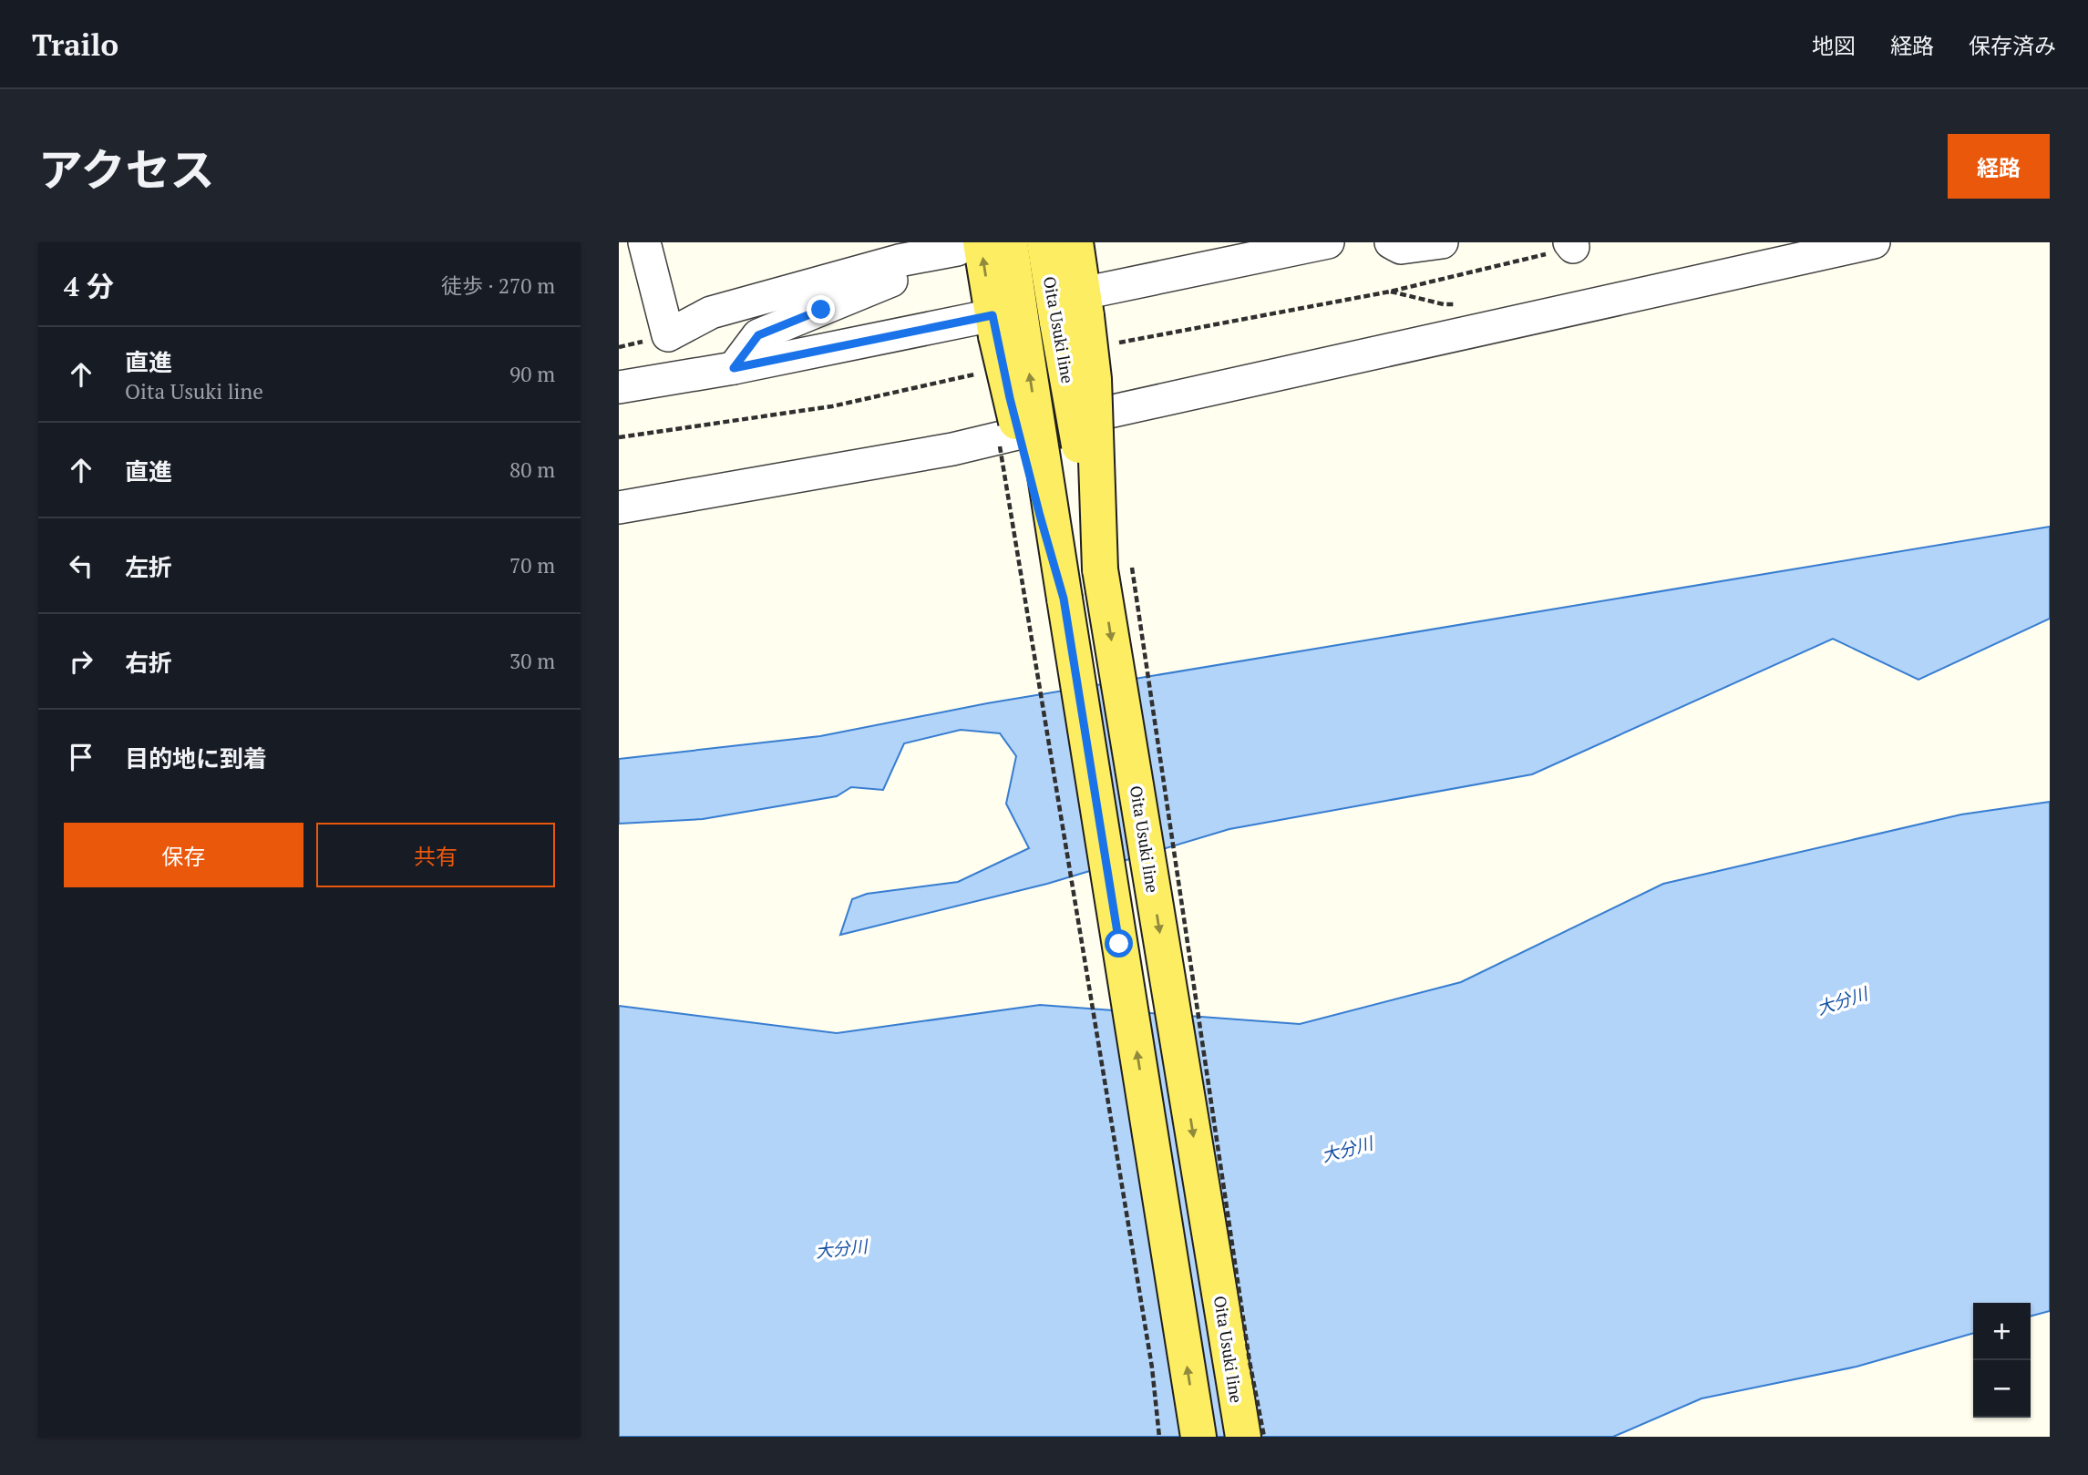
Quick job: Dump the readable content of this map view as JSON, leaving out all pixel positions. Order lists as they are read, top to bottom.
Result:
{
  "streets": {
    "main road": ["Oita Usuki line"]
  },
  "water": ["大分川"],
  "page": {
    "header": "Trailo",
    "nav": ["地図", "経路", "保存済み"],
    "title": "アクセス",
    "buttons": [
      "経路",
      ["保存", "共有"]
    ],
    "heading": ["4 分", "徒歩 · 270 m"],
    "list": [
      ["直進", "Oita Usuki line", "90 m"],
      ["直進", "80 m"],
      ["左折", "70 m"],
      ["右折", "30 m"],
      "目的地に到着"
    ],
    "map_buttons": ["+", "−"]
  }
}
